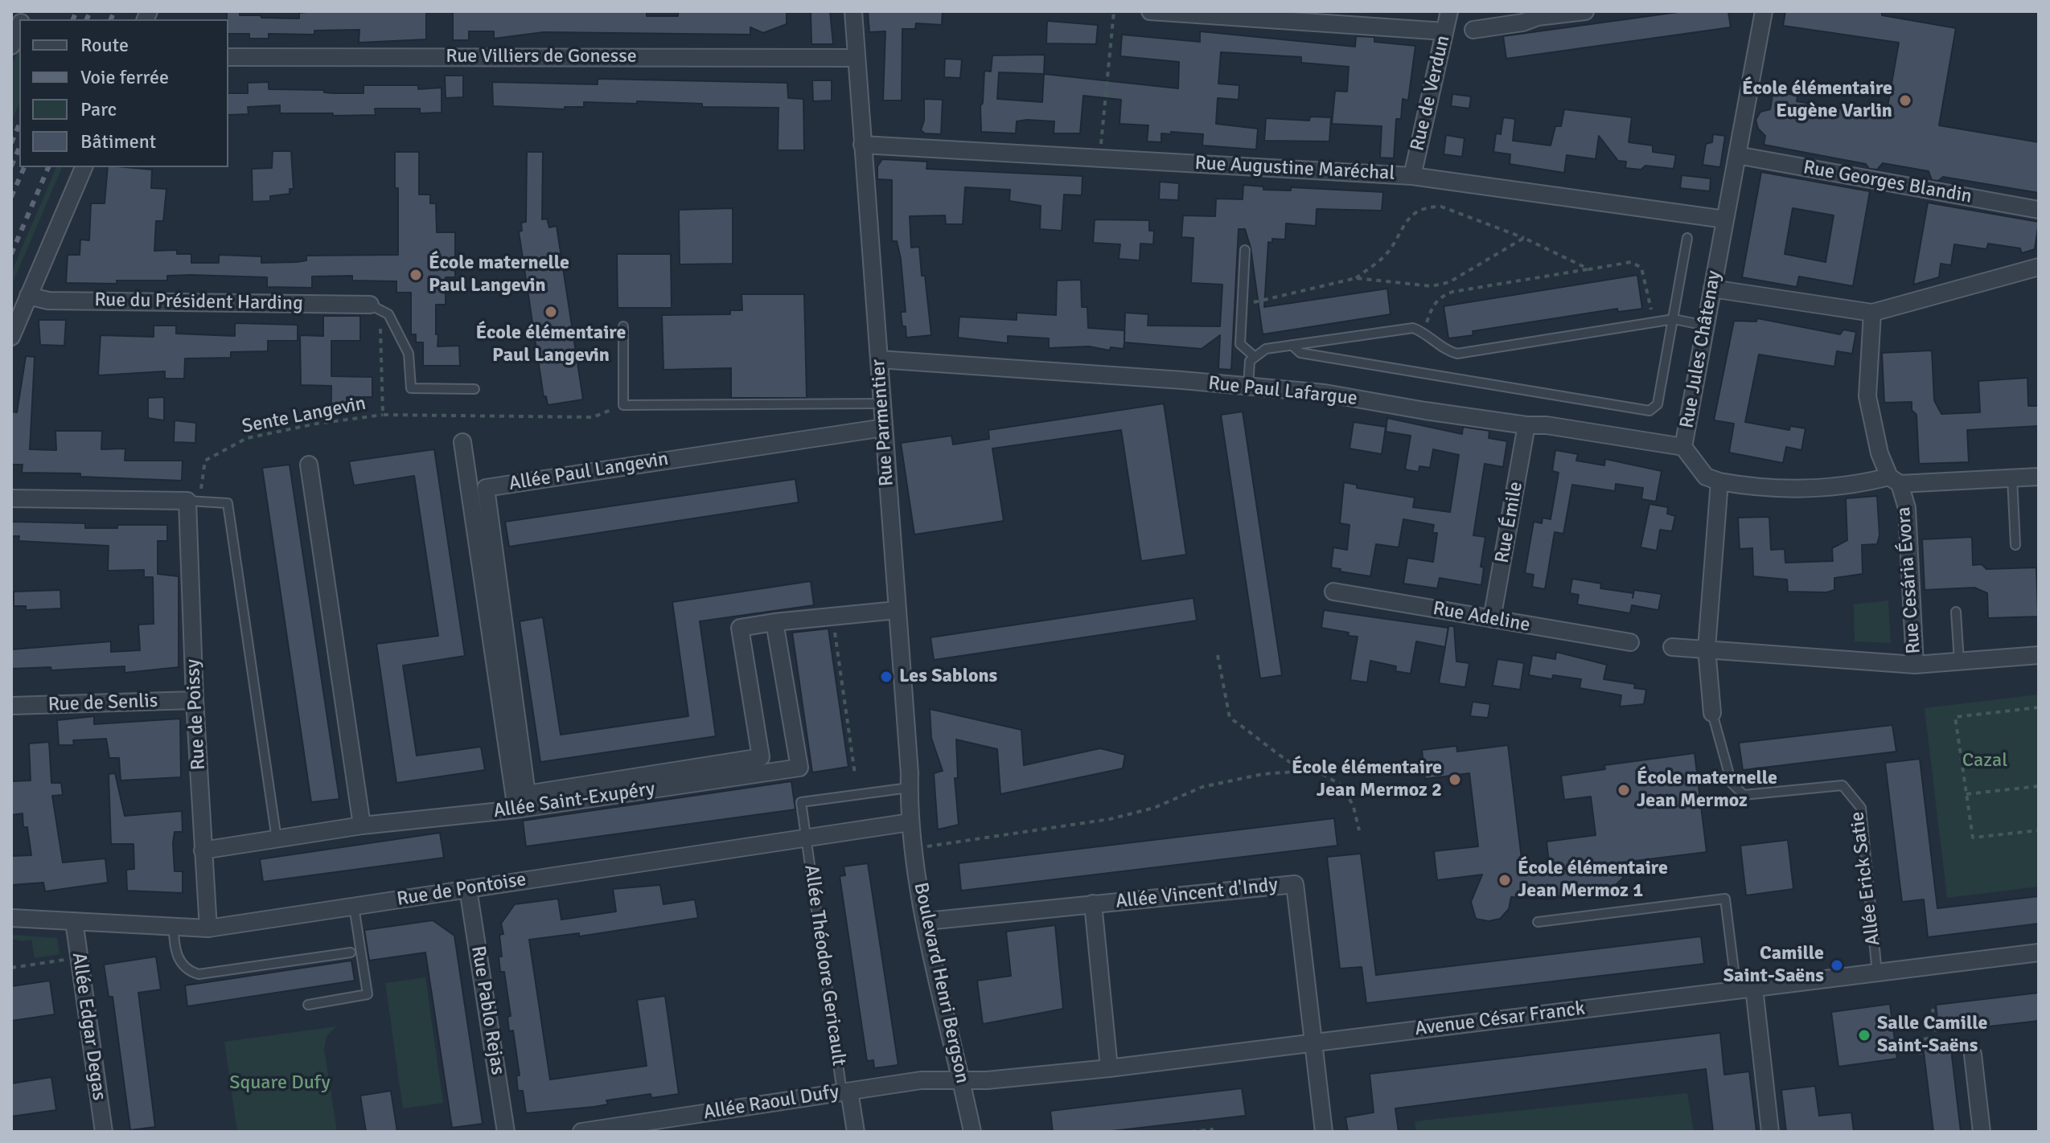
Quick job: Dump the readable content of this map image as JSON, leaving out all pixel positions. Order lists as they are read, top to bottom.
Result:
{
  "streets": {
    "street": [
      "Rue Villiers de Gonesse",
      "Rue de Verdun",
      "Rue Augustine Maréchal",
      "Rue Georges Blandin",
      "Rue du Président Harding",
      "Rue Jules Châtenay",
      "Rue Paul Lafargue",
      "Rue Parmentier",
      "Allée Paul Langevin",
      "Rue Émile",
      "Rue Cesária Évora",
      "Rue Adeline",
      "Rue de Senlis",
      "Rue de Poissy",
      "Allée Saint-Exupéry",
      "Rue de Pontoise",
      "Allée Vincent d'Indy",
      "Allée Théodore Gericault",
      "Boulevard Henri Bergson",
      "Rue Pablo Rejas",
      "Avenue César Franck",
      "Allée Edgar Degas",
      "Allée Raoul Dufy"
    ],
    "lane": ["Allée Erick Satie"],
    "path": ["Sente Langevin"]
  },
  "crossings": [
    ["Rue Villiers de Gonesse", "Rue Parmentier"],
    ["Rue de Verdun", "Rue Augustine Maréchal"],
    ["Rue Augustine Maréchal", "Rue Jules Châtenay"],
    ["Rue Augustine Maréchal", "Rue Parmentier"],
    ["Rue Georges Blandin", "Rue Jules Châtenay"],
    ["Rue Jules Châtenay", "Rue Paul Lafargue"],
    ["Rue Paul Lafargue", "Rue Parmentier"],
    ["Rue Paul Lafargue", "Rue Émile"],
    ["Sente Langevin", "Rue de Poissy"],
    ["Rue Parmentier", "Allée Paul Langevin"],
    ["Rue Parmentier", "Allée Saint-Exupéry"],
    ["Rue Parmentier", "Rue de Pontoise"],
    ["Rue Parmentier", "Allée Théodore Gericault"],
    ["Rue Parmentier", "Boulevard Henri Bergson"],
    ["Allée Paul Langevin", "Allée Saint-Exupéry"],
    ["Rue Émile", "Rue Adeline"],
    ["Rue de Senlis", "Rue de Poissy"],
    ["Rue de Poissy", "Allée Saint-Exupéry"],
    ["Rue de Poissy", "Rue de Pontoise"],
    ["Allée Erick Satie", "Avenue César Franck"],
    ["Rue de Pontoise", "Allée Théodore Gericault"],
    ["Rue de Pontoise", "Boulevard Henri Bergson"],
    ["Rue de Pontoise", "Rue Pablo Rejas"],
    ["Rue de Pontoise", "Allée Edgar Degas"],
    ["Allée Vincent d'Indy", "Boulevard Henri Bergson"],
    ["Allée Vincent d'Indy", "Avenue César Franck"],
    ["Allée Théodore Gericault", "Allée Raoul Dufy"],
    ["Boulevard Henri Bergson", "Avenue César Franck"],
    ["Boulevard Henri Bergson", "Allée Raoul Dufy"],
    ["Avenue César Franck", "Allée Raoul Dufy"]
  ],
  "parks": ["Cazal", "Square Dufy"],
  "places": [
    "École élémentaire Eugène Varlin",
    "École maternelle Paul Langevin",
    "École élémentaire Paul Langevin",
    "Les Sablons",
    "École élémentaire Jean Mermoz 2",
    "École maternelle Jean Mermoz",
    "École élémentaire Jean Mermoz 1",
    "Camille Saint-Saëns",
    "Salle Camille Saint-Saëns"
  ],
  "legend": [
    "Route",
    "Voie ferrée",
    "Parc",
    "Bâtiment"
  ]
}
